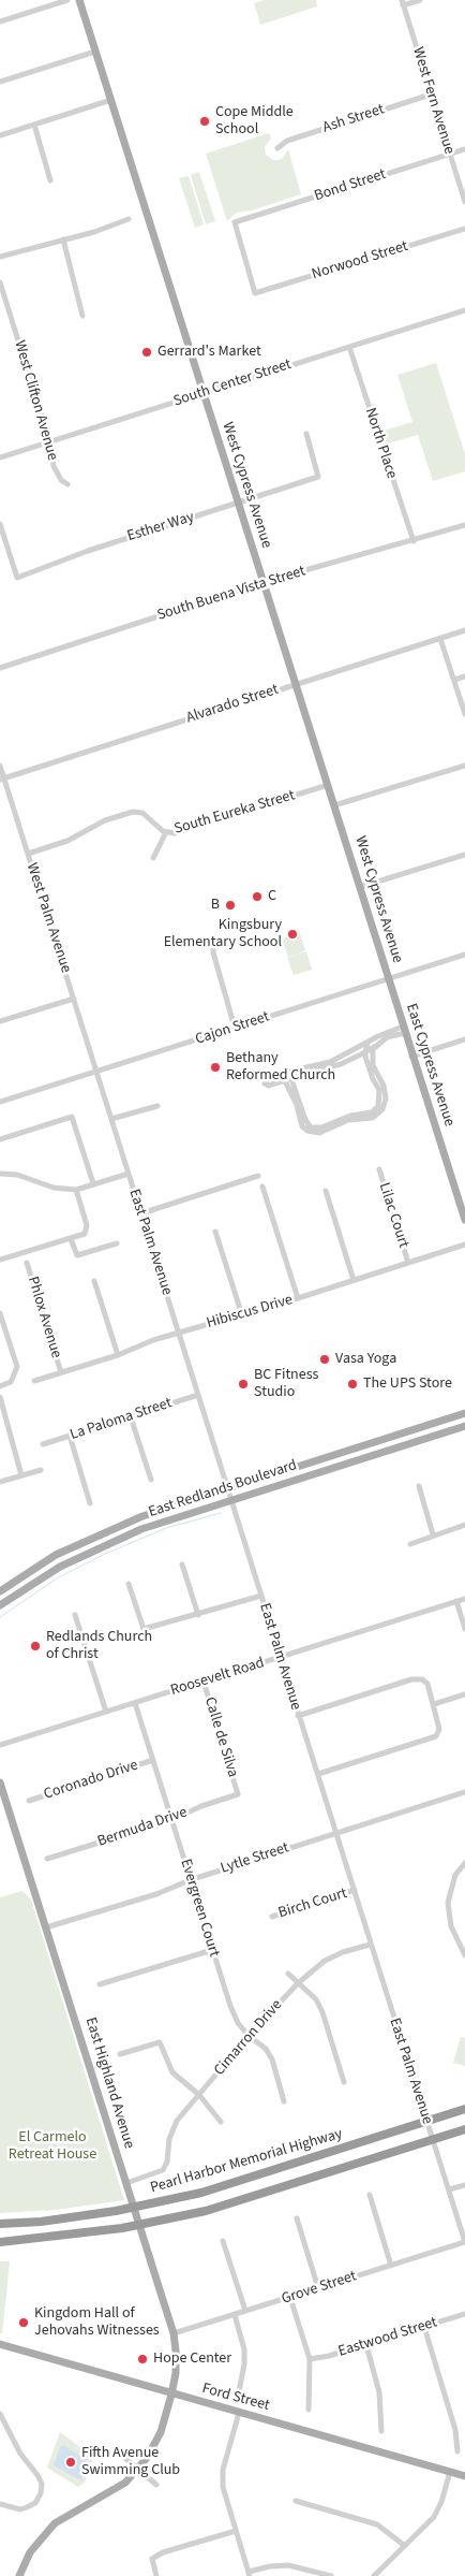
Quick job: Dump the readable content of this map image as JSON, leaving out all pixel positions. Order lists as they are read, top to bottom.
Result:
{
  "streets": {
    "highway": ["Pearl Harbor Memorial Highway"],
    "main road": [
      "West Cypress Avenue",
      "East Cypress Avenue",
      "East Redlands Boulevard",
      "East Highland Avenue",
      "Ford Street"
    ],
    "street": [
      "West Fern Avenue",
      "Ash Street",
      "Bond Street",
      "Norwood Street",
      "South Center Street",
      "West Clifton Avenue",
      "North Place",
      "Esther Way",
      "South Buena Vista Street",
      "Alvarado Street",
      "South Eureka Street",
      "West Palm Avenue",
      "Cajon Street",
      "Lilac Court",
      "East Palm Avenue",
      "Hibiscus Drive",
      "Phlox Avenue",
      "La Paloma Street",
      "Roosevelt Road",
      "Calle de Silva",
      "Coronado Drive",
      "Bermuda Drive",
      "Lytle Street",
      "Birch Court",
      "Evergreen Court",
      "Cimarron Drive",
      "Grove Street",
      "Eastwood Street"
    ]
  },
  "crossings": [
    ["West Fern Avenue", "Ash Street"],
    ["West Fern Avenue", "Bond Street"],
    ["Bond Street", "Norwood Street"],
    ["South Center Street", "West Clifton Avenue"],
    ["South Center Street", "North Place"],
    ["South Center Street", "West Cypress Avenue"],
    ["North Place", "South Buena Vista Street"],
    ["West Cypress Avenue", "Esther Way"],
    ["West Cypress Avenue", "South Buena Vista Street"],
    ["West Cypress Avenue", "Alvarado Street"],
    ["West Cypress Avenue", "South Eureka Street"],
    ["West Cypress Avenue", "Cajon Street"],
    ["West Cypress Avenue", "East Cypress Avenue"],
    ["Alvarado Street", "West Palm Avenue"],
    ["South Eureka Street", "West Palm Avenue"],
    ["West Palm Avenue", "Cajon Street"],
    ["West Palm Avenue", "East Palm Avenue"],
    ["Cajon Street", "East Cypress Avenue"],
    ["Cajon Street", "East Palm Avenue"],
    ["Lilac Court", "Hibiscus Drive"],
    ["East Palm Avenue", "Hibiscus Drive"],
    ["East Palm Avenue", "La Paloma Street"],
    ["East Palm Avenue", "East Redlands Boulevard"],
    ["East Palm Avenue", "Roosevelt Road"],
    ["East Palm Avenue", "Lytle Street"],
    ["East Palm Avenue", "Birch Court"],
    ["East Palm Avenue", "Cimarron Drive"],
    ["East Palm Avenue", "Grove Street"],
    ["Hibiscus Drive", "Phlox Avenue"],
    ["Roosevelt Road", "Calle de Silva"],
    ["Roosevelt Road", "Evergreen Court"],
    ["Calle de Silva", "Bermuda Drive"],
    ["Coronado Drive", "Evergreen Court"],
    ["Bermuda Drive", "Evergreen Court"],
    ["Lytle Street", "Evergreen Court"],
    ["Lytle Street", "East Highland Avenue"],
    ["Evergreen Court", "Cimarron Drive"],
    ["Cimarron Drive", "East Highland Avenue"],
    ["East Highland Avenue", "Grove Street"],
    ["East Highland Avenue", "Ford Street"]
  ],
  "parks": ["El Carmelo Retreat House"],
  "places": [
    "Cope Middle School",
    "Gerrard's Market",
    "C",
    "B",
    "Kingsbury Elementary School",
    "Bethany Reformed Church",
    "Vasa Yoga",
    "BC Fitness Studio",
    "The UPS Store",
    "Redlands Church of Christ",
    "Kingdom Hall of Jehovahs Witnesses",
    "Hope Center",
    "Fifth Avenue Swimming Club"
  ]
}
